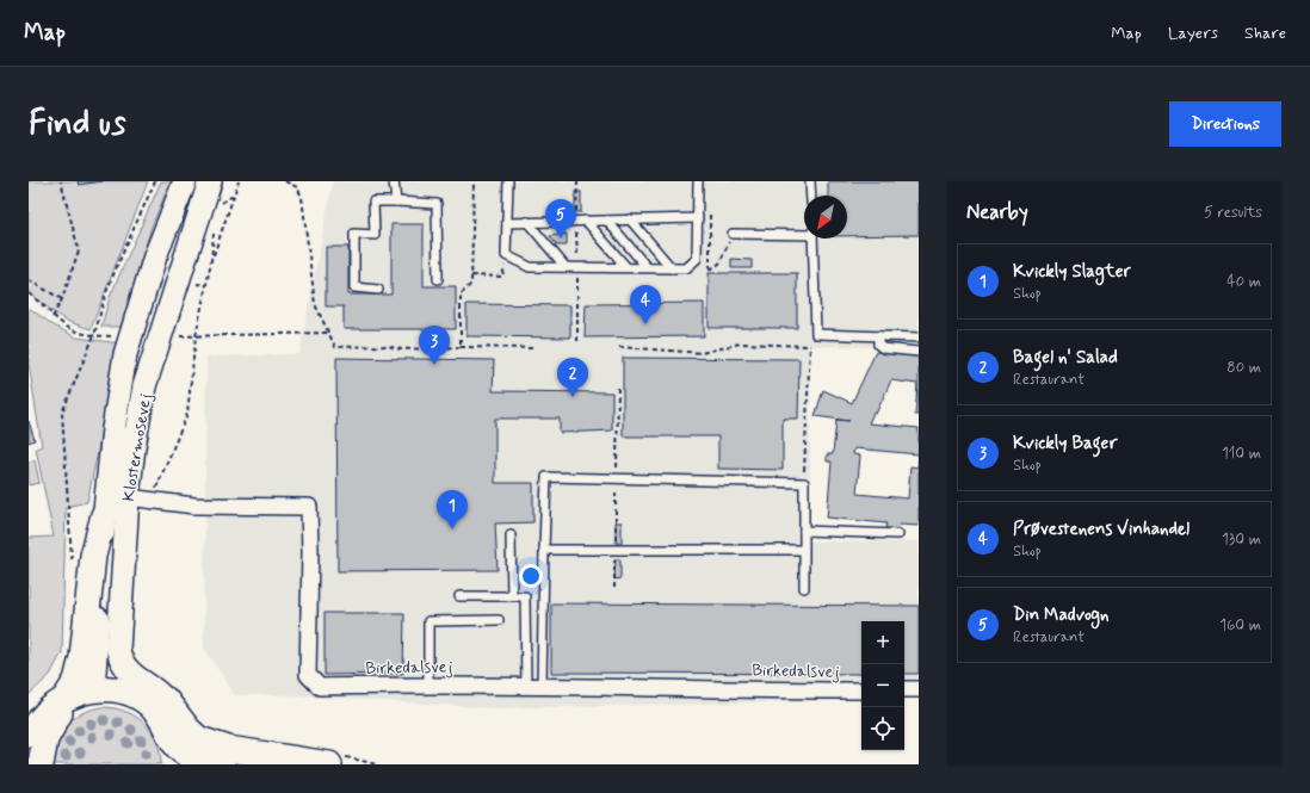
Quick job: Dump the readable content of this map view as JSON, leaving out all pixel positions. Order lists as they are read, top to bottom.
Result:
{
  "streets": {
    "main road": ["Klostermosevej"],
    "street": ["Birkedalsvej"]
  },
  "crossings": [
    ["Klostermosevej", "Birkedalsvej"]
  ],
  "north": "bottom left",
  "page": {
    "header": "Map",
    "nav": ["Map", "Layers", "Share"],
    "buttons": "Directions",
    "title": "Find us",
    "heading": ["Nearby", "5 results"],
    "pins": [
      "5",
      "4",
      "3",
      "2",
      "1"
    ],
    "list": [
      {
        "mark": "1",
        "name": "Kvickly Slagter",
        "note": "Shop",
        "value": "40 m"
      },
      {
        "mark": "2",
        "name": "Bagel n' Salad",
        "note": "Restaurant",
        "value": "80 m"
      },
      {
        "mark": "3",
        "name": "Kvickly Bager",
        "note": "Shop",
        "value": "110 m"
      },
      {
        "mark": "4",
        "name": "Prøvestenens Vinhandel",
        "note": "Shop",
        "value": "130 m"
      },
      {
        "mark": "5",
        "name": "Din Madvogn",
        "note": "Restaurant",
        "value": "160 m"
      }
    ],
    "map_buttons": ["+", "−"]
  }
}
